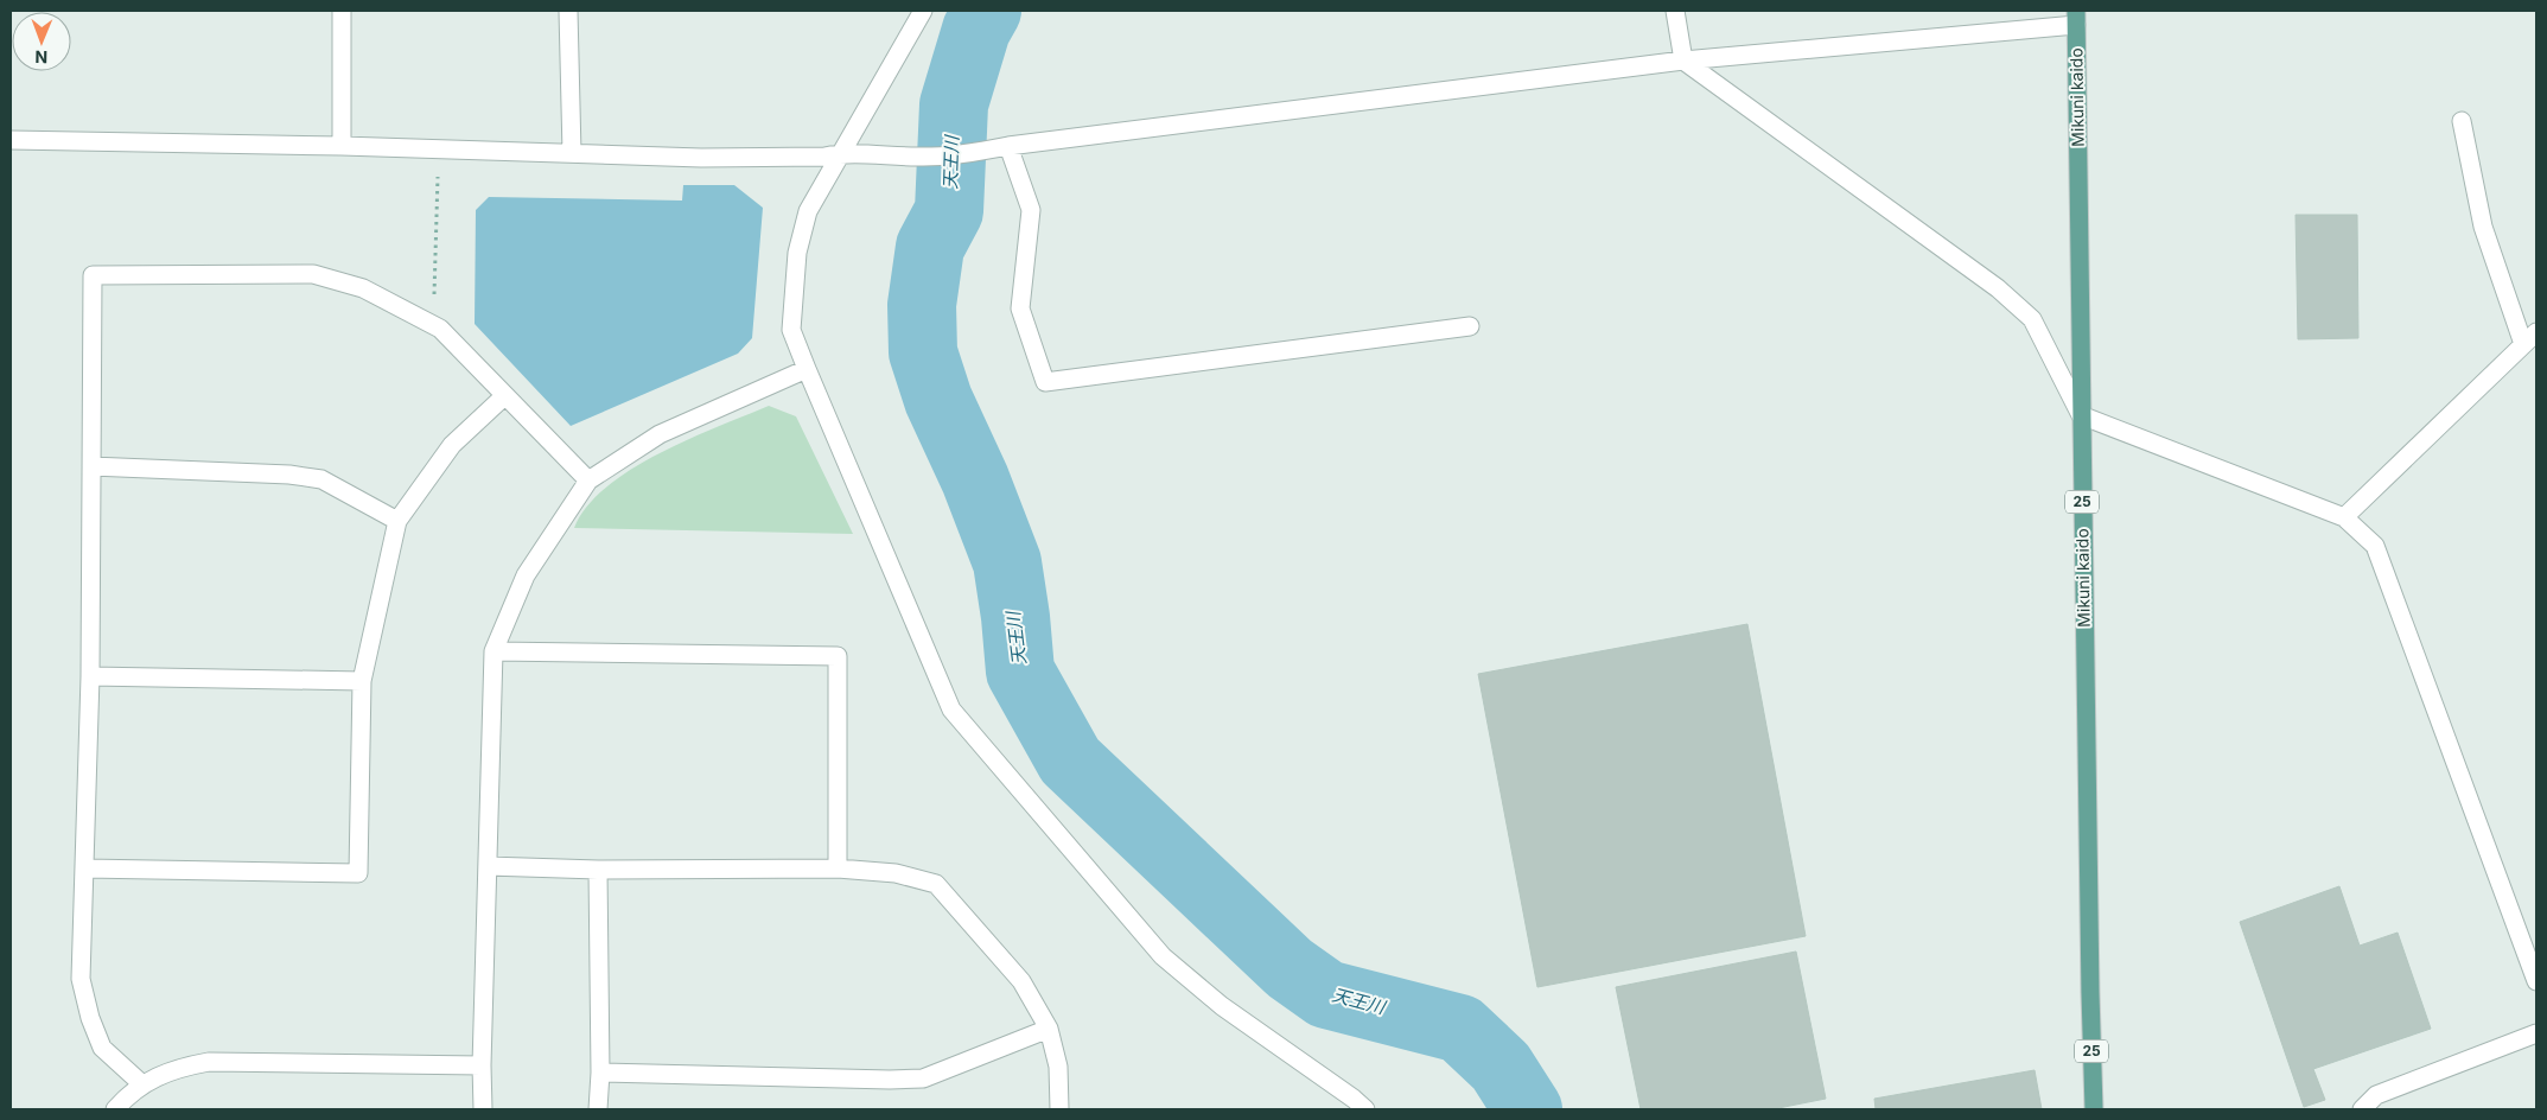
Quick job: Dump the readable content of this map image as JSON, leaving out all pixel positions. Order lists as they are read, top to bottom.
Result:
{
  "streets": {
    "main road": ["Mikuni kaido", "25"]
  },
  "water": ["天王川"],
  "north": "bottom"
}
